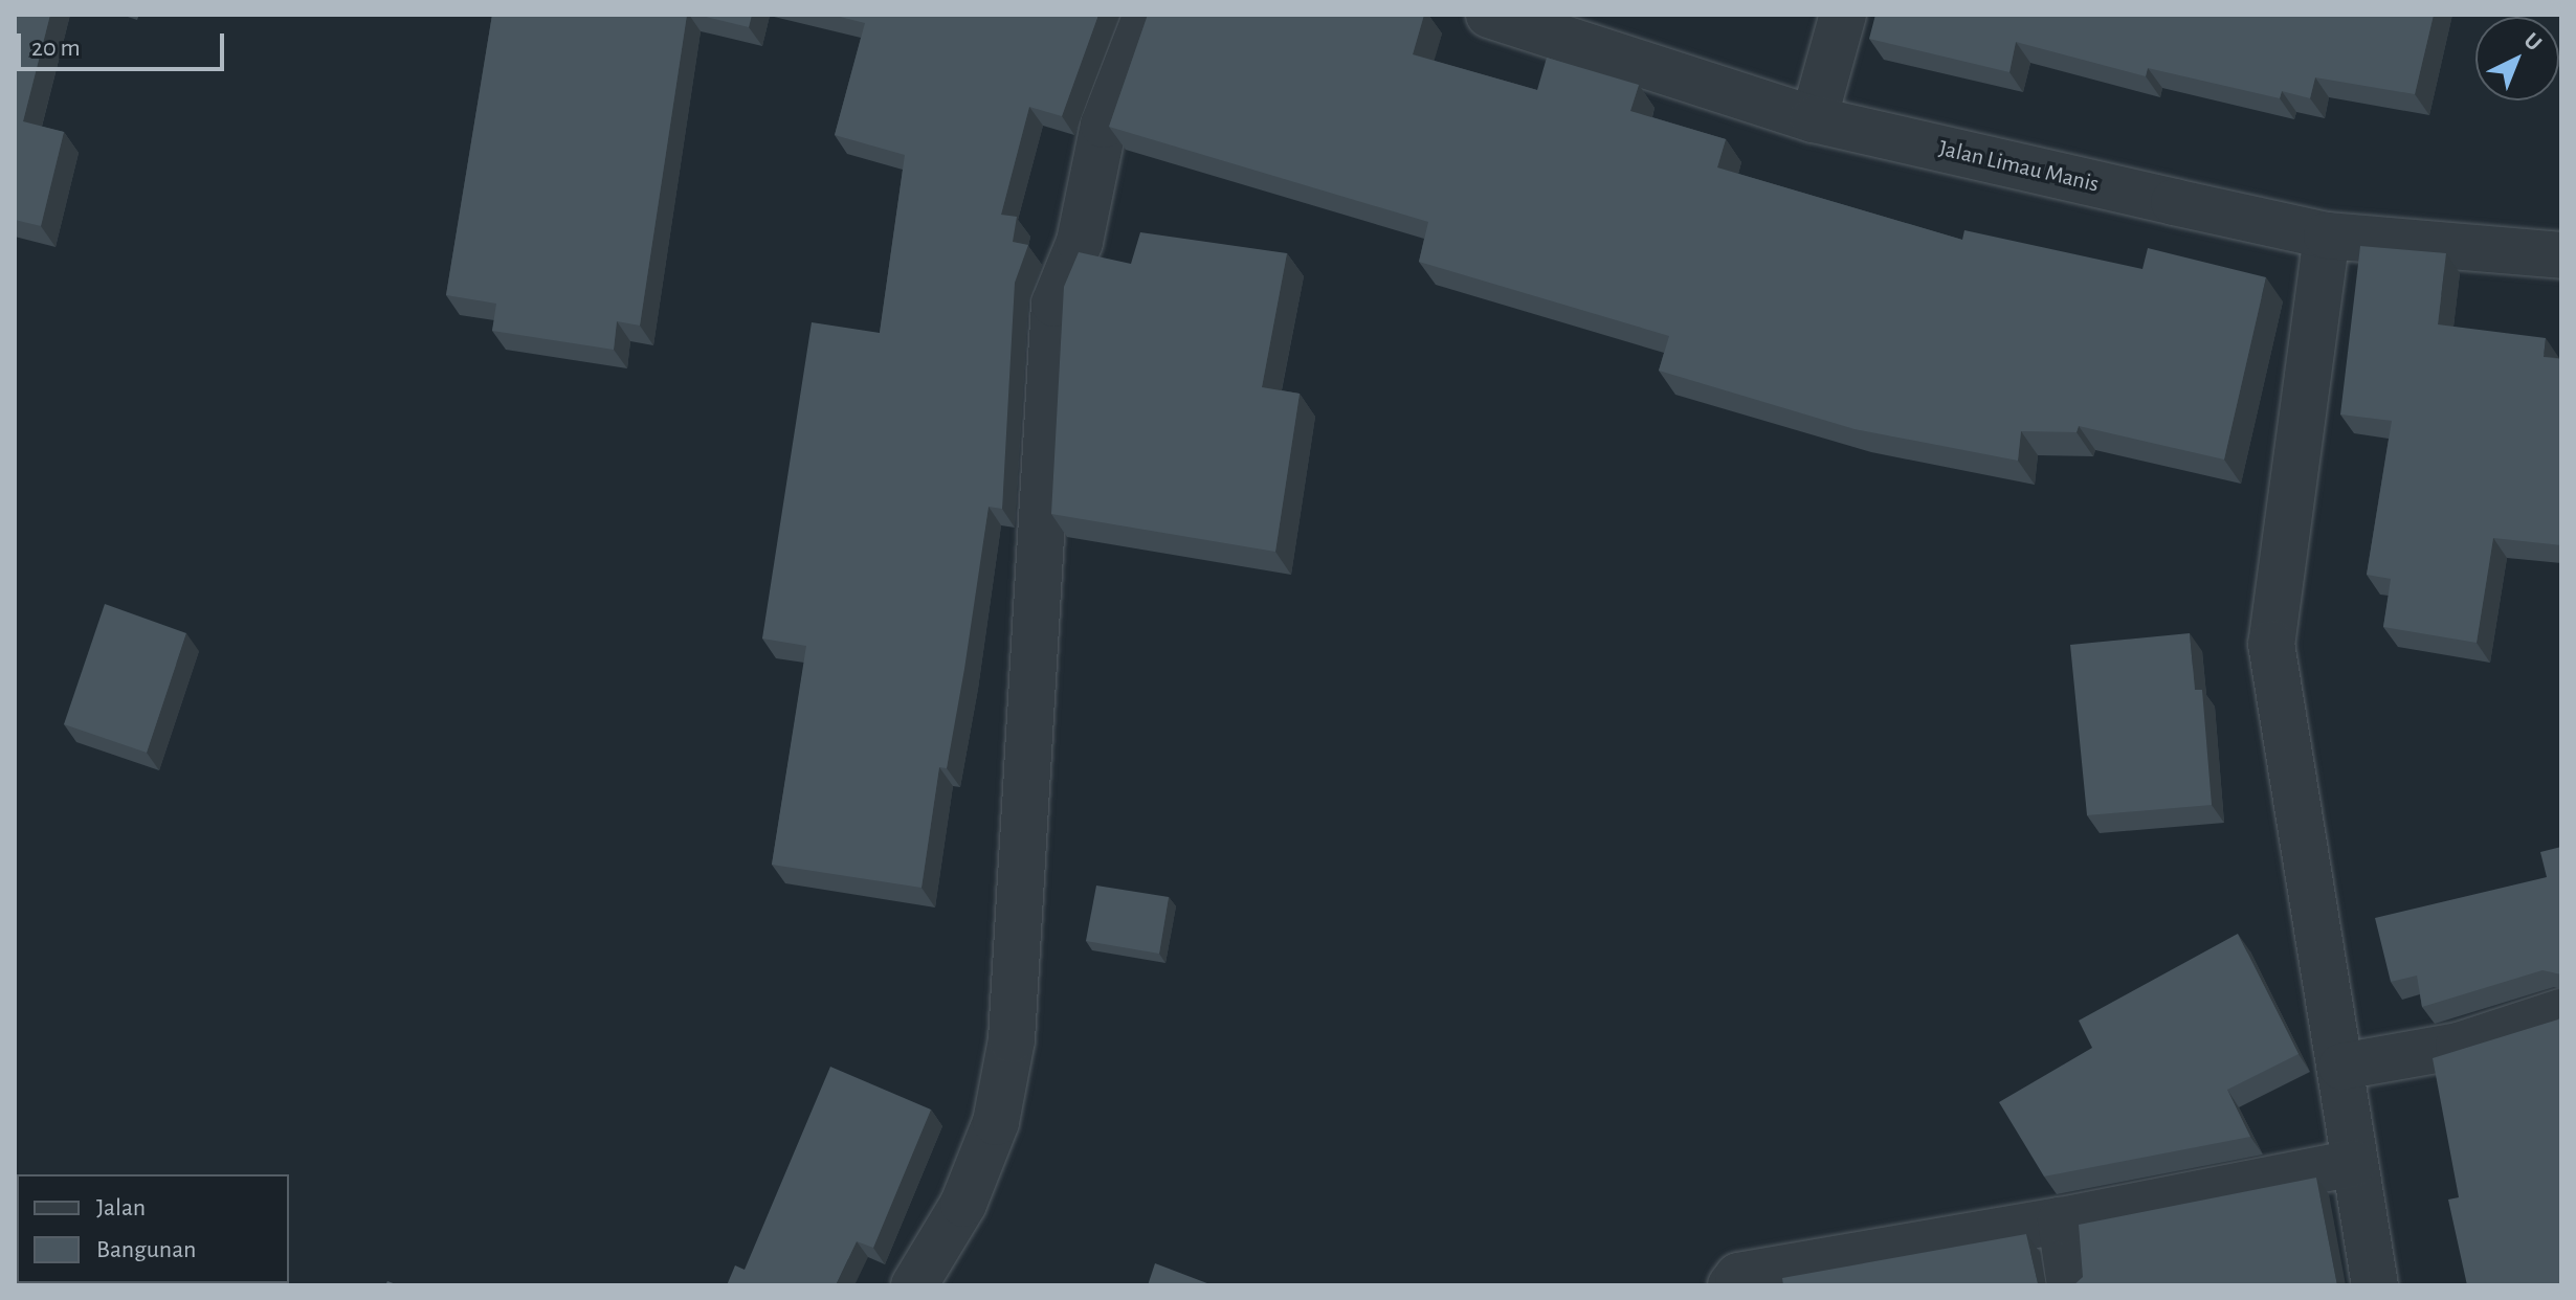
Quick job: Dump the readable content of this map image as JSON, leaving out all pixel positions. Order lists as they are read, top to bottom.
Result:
{
  "streets": {
    "street": ["Jalan Limau Manis"]
  },
  "legend": ["Jalan", "Bangunan"],
  "scale_bar": "20 m",
  "north": "top right"
}
